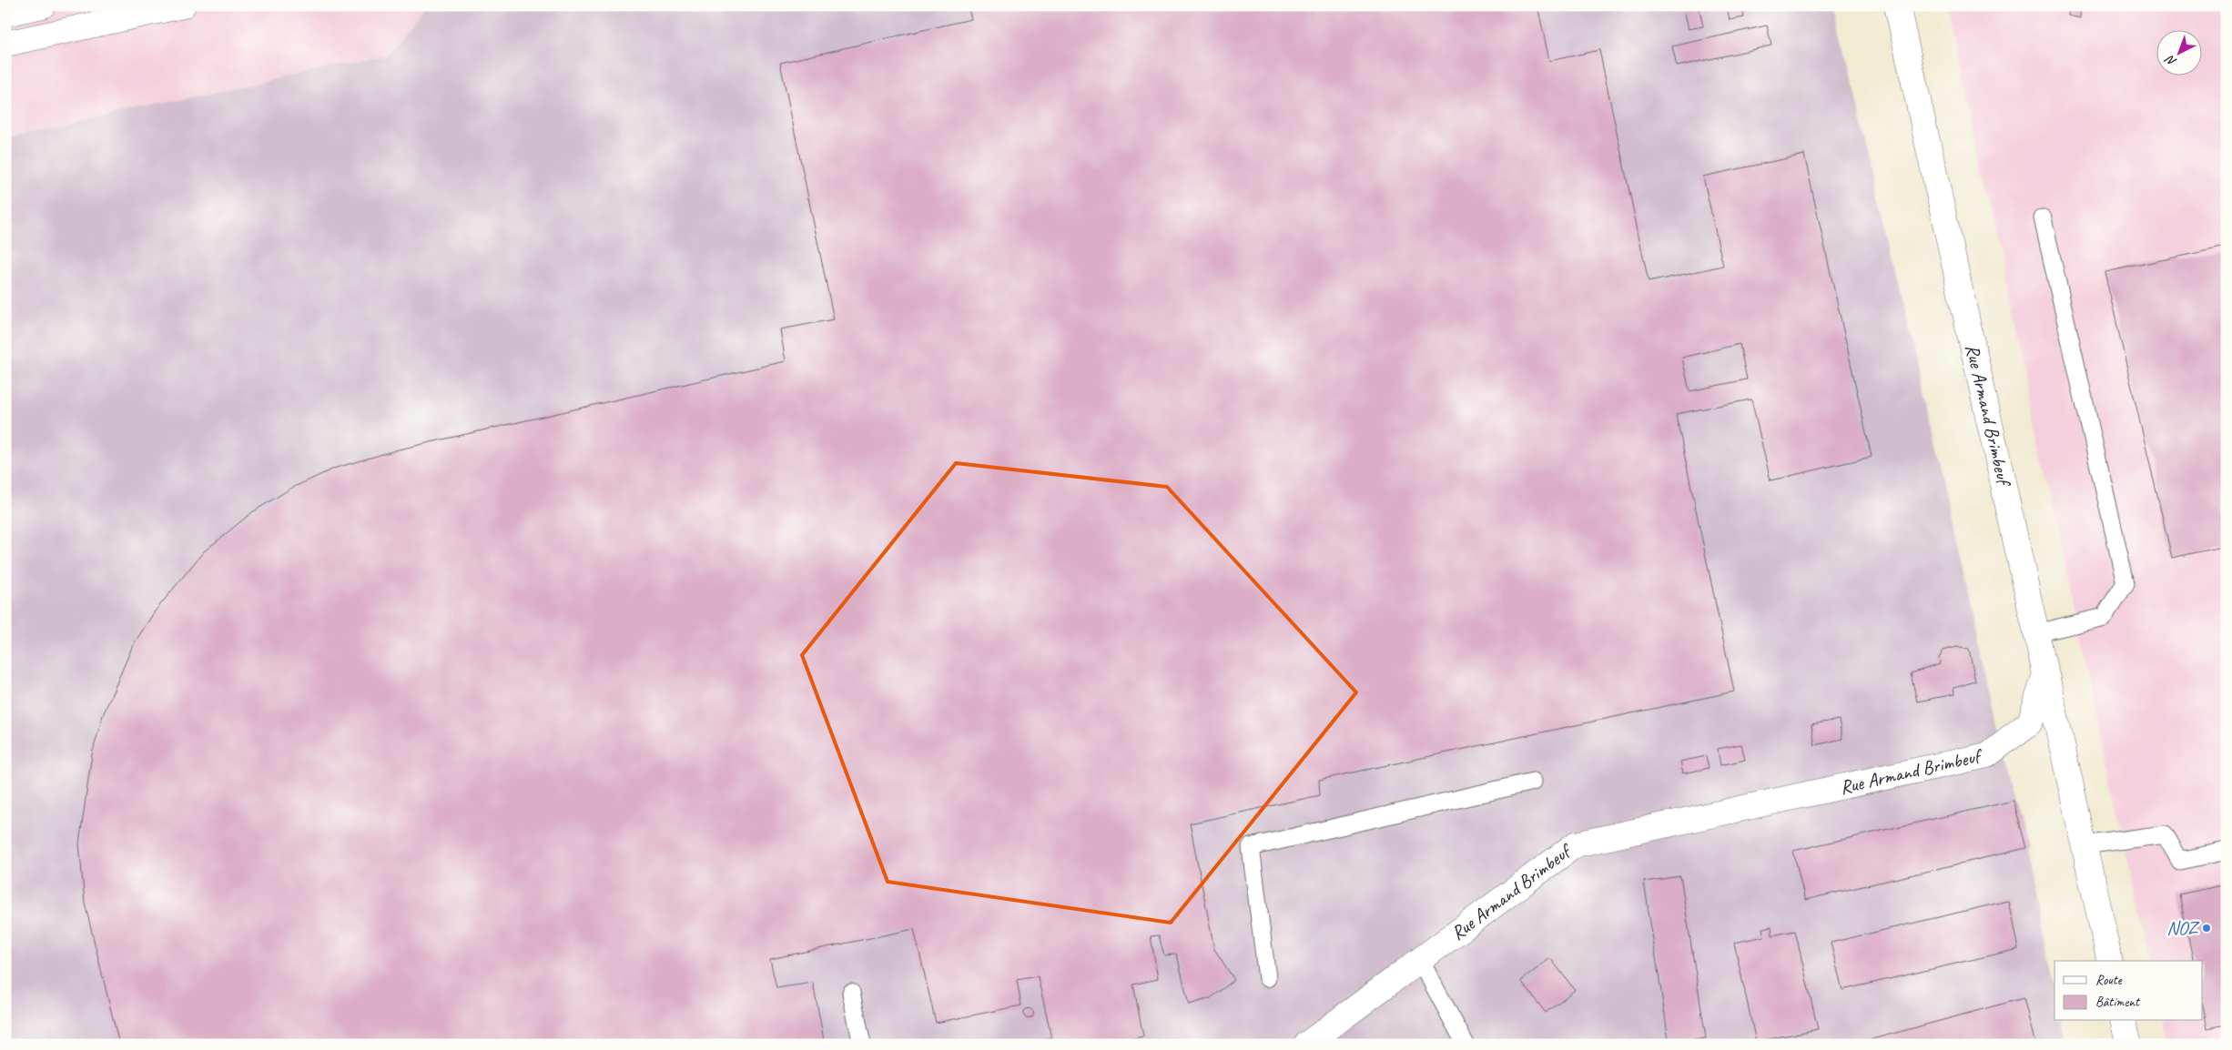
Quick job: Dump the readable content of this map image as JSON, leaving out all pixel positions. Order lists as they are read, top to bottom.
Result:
{
  "streets": {
    "street": ["Rue Armand Brimbeuf"]
  },
  "places": ["NOZ"],
  "legend": ["Route", "Bâtiment"],
  "north": "bottom left"
}
